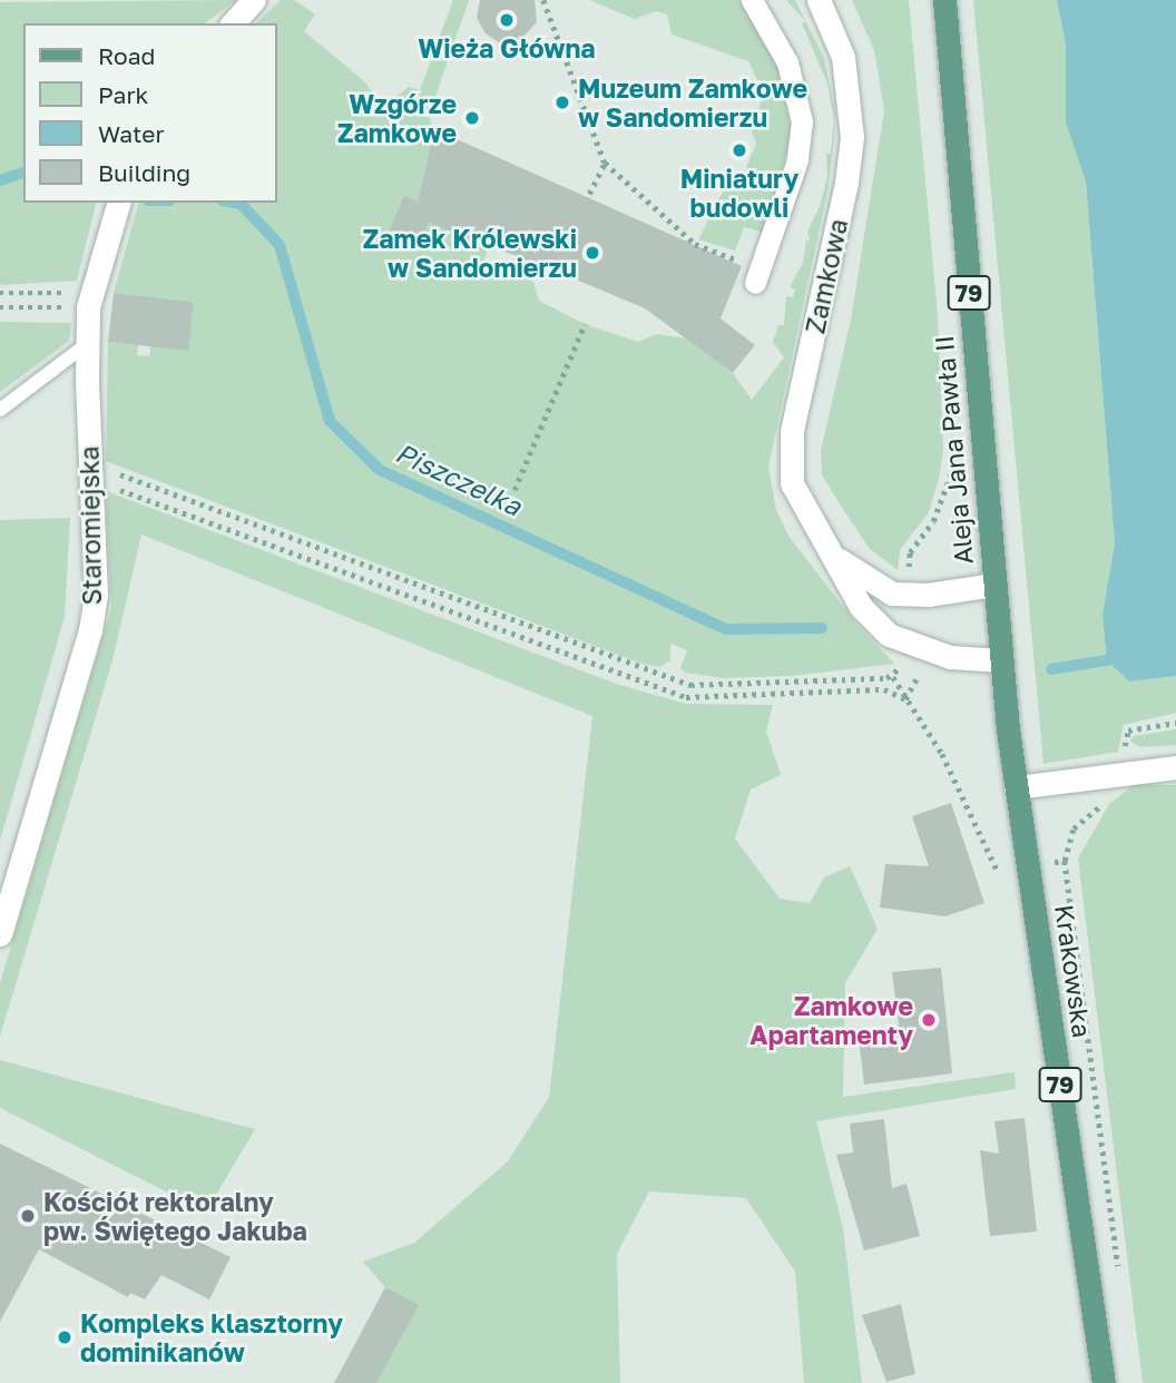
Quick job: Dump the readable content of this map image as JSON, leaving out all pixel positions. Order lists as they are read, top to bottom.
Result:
{
  "streets": {
    "main road": ["79", "Aleja Jana Pawła II", "Krakowska"],
    "street": ["Zamkowa", "Staromiejska"]
  },
  "crossings": [
    ["Zamkowa", "Aleja Jana Pawła II"],
    ["Zamkowa", "Krakowska"],
    ["Aleja Jana Pawła II", "Krakowska"]
  ],
  "water": ["Piszczelka"],
  "places": [
    "Wieża Główna",
    "Muzeum Zamkowe w Sandomierzu",
    "Wzgórze Zamkowe",
    "Miniatury budowli",
    "Zamek Królewski w Sandomierzu",
    "Zamkowe Apartamenty",
    "Kościół rektoralny pw. Świętego Jakuba",
    "Kompleks klasztorny dominikanów"
  ],
  "legend": [
    "Road",
    "Park",
    "Water",
    "Building"
  ]
}
